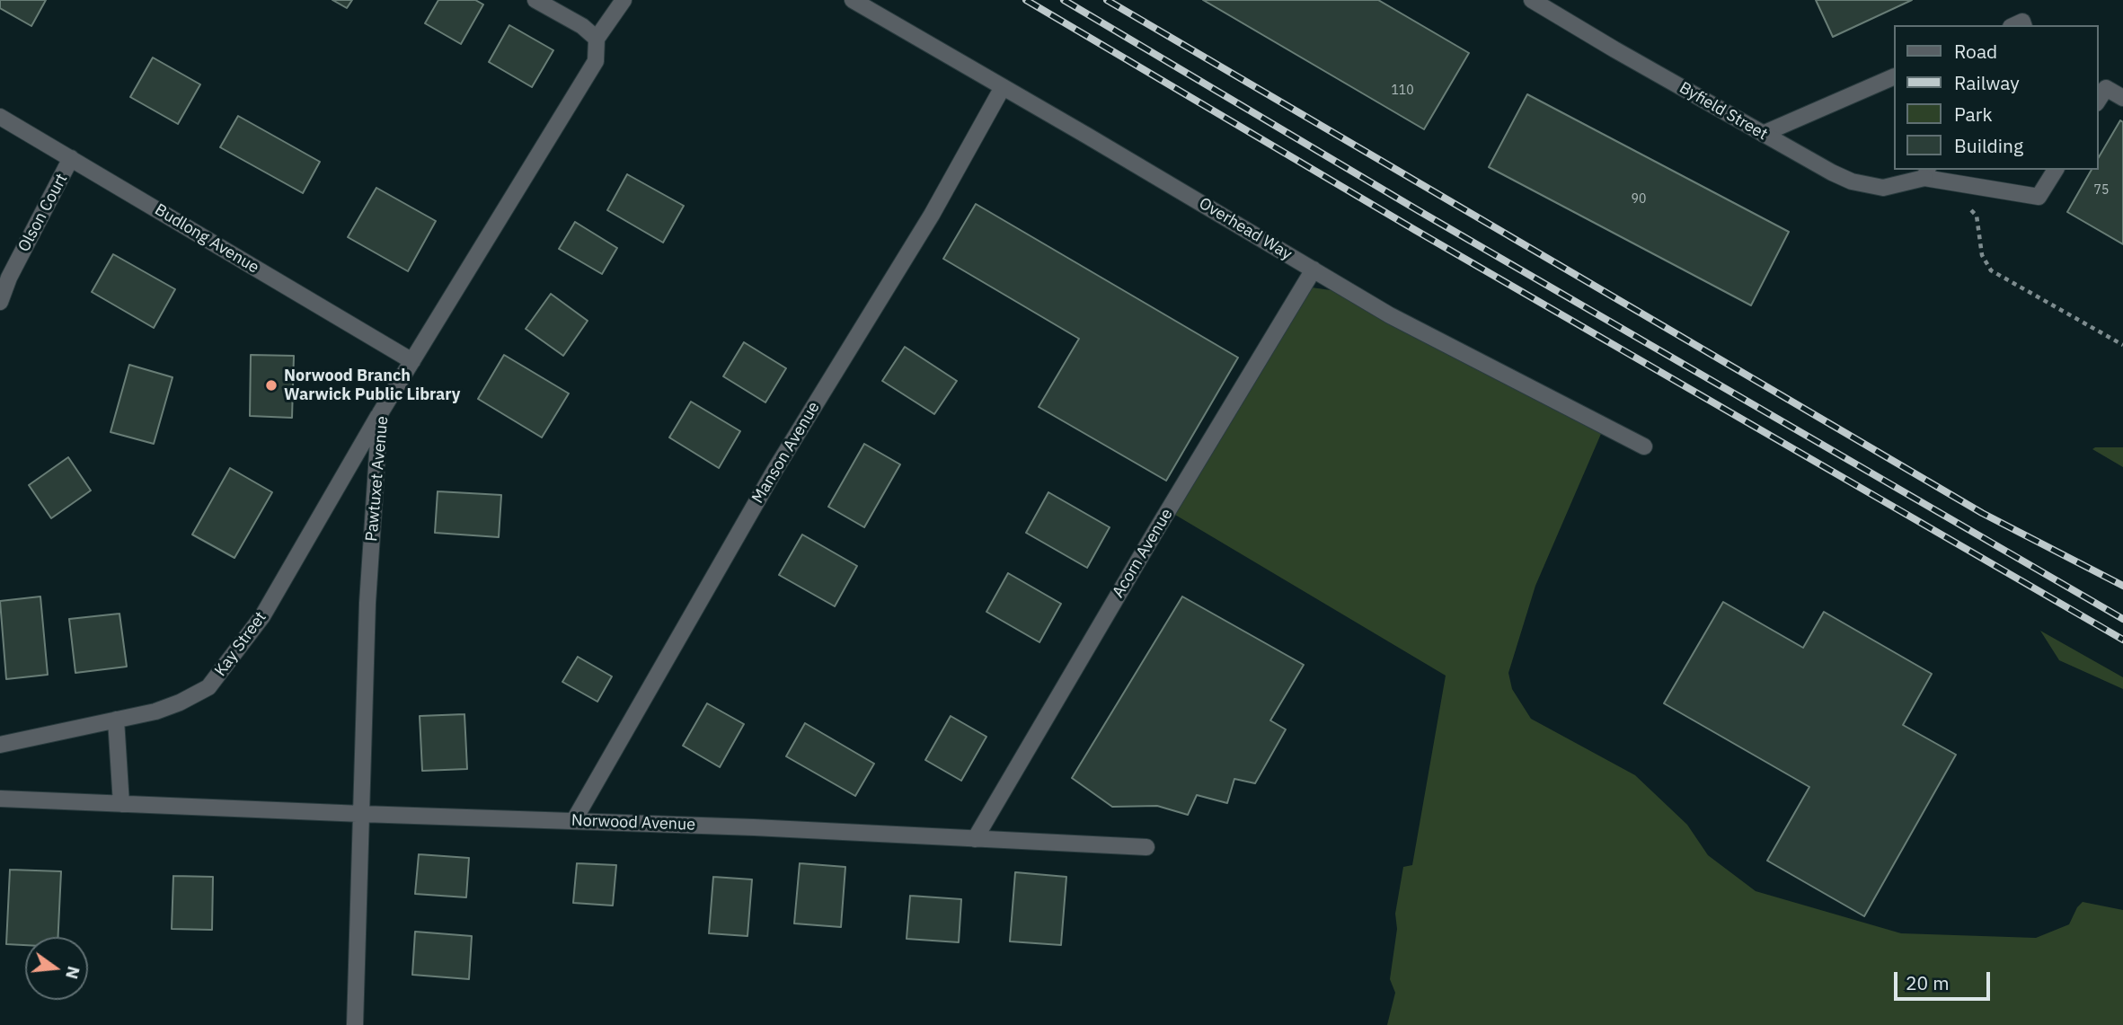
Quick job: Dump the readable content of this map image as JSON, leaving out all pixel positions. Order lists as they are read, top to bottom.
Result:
{
  "streets": {
    "street": [
      "Byfield Street",
      "Olson Court",
      "Overhead Way",
      "Budlong Avenue",
      "Manson Avenue",
      "Pawtuxet Avenue",
      "Acorn Avenue",
      "Kay Street",
      "Norwood Avenue"
    ]
  },
  "crossings": [
    ["Olson Court", "Budlong Avenue"],
    ["Overhead Way", "Manson Avenue"],
    ["Overhead Way", "Acorn Avenue"],
    ["Budlong Avenue", "Pawtuxet Avenue"],
    ["Manson Avenue", "Norwood Avenue"],
    ["Pawtuxet Avenue", "Kay Street"],
    ["Pawtuxet Avenue", "Norwood Avenue"],
    ["Acorn Avenue", "Norwood Avenue"]
  ],
  "places": ["Norwood Branch Warwick Public Library"],
  "house_numbers": ["110", "75", "90"],
  "legend": [
    "Road",
    "Railway",
    "Park",
    "Building"
  ],
  "scale_bar": "20 m",
  "north": "right"
}
